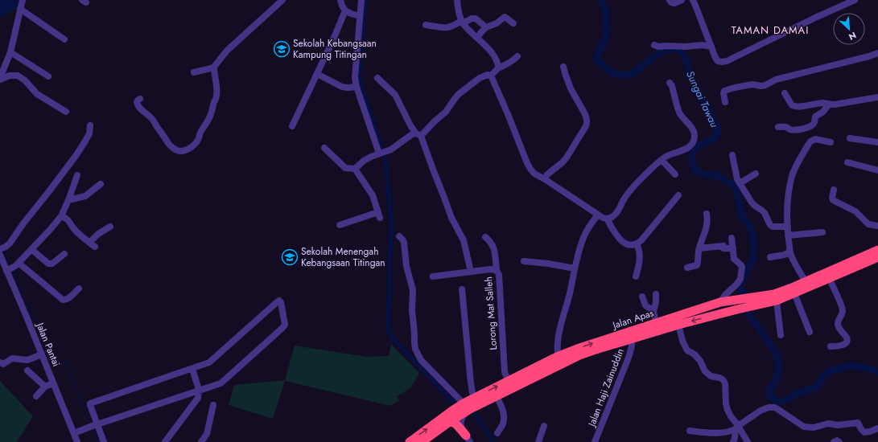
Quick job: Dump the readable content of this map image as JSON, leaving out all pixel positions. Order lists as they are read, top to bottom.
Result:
{
  "streets": {
    "highway": ["Jalan Apas"],
    "street": ["Lorong Mat Salleh", "Jalan Pantai", "Jalan Haji Zainuddin"]
  },
  "crossings": [
    ["Lorong Mat Salleh", "Jalan Apas"],
    ["Jalan Apas", "Jalan Haji Zainuddin"]
  ],
  "districts": ["TAMAN DAMAI"],
  "water": ["Sungai Tawau"],
  "places": {
    "school or university": ["Sekolah Kebangsaan Kampung Titingan", "Sekolah Menengah Kebangsaan Titingan"]
  },
  "north": "bottom right"
}
